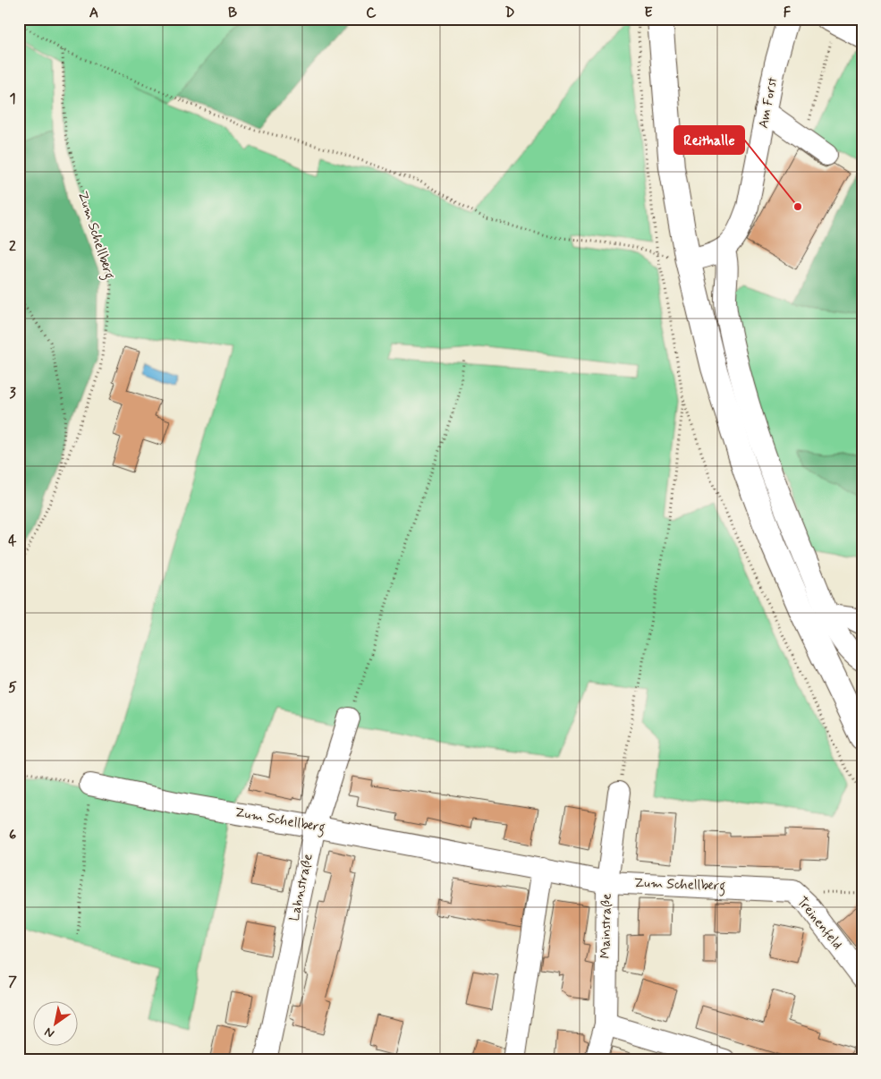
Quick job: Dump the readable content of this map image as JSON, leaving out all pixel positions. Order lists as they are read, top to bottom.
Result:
{
  "streets": {
    "street": [
      "Am Forst",
      "Zum Schellberg",
      "Lahnstraße",
      "Treinenfeld",
      "Mainstraße"
    ]
  },
  "crossings": [
    ["Zum Schellberg", "Lahnstraße"],
    ["Zum Schellberg", "Treinenfeld"],
    ["Zum Schellberg", "Mainstraße"]
  ],
  "places": ["Reithalle"],
  "north": "bottom left",
  "grid": {
    "columns": [
      "A",
      "B",
      "C",
      "D",
      "E",
      "F"
    ],
    "rows": [
      "1",
      "2",
      "3",
      "4",
      "5",
      "6",
      "7"
    ]
  }
}
